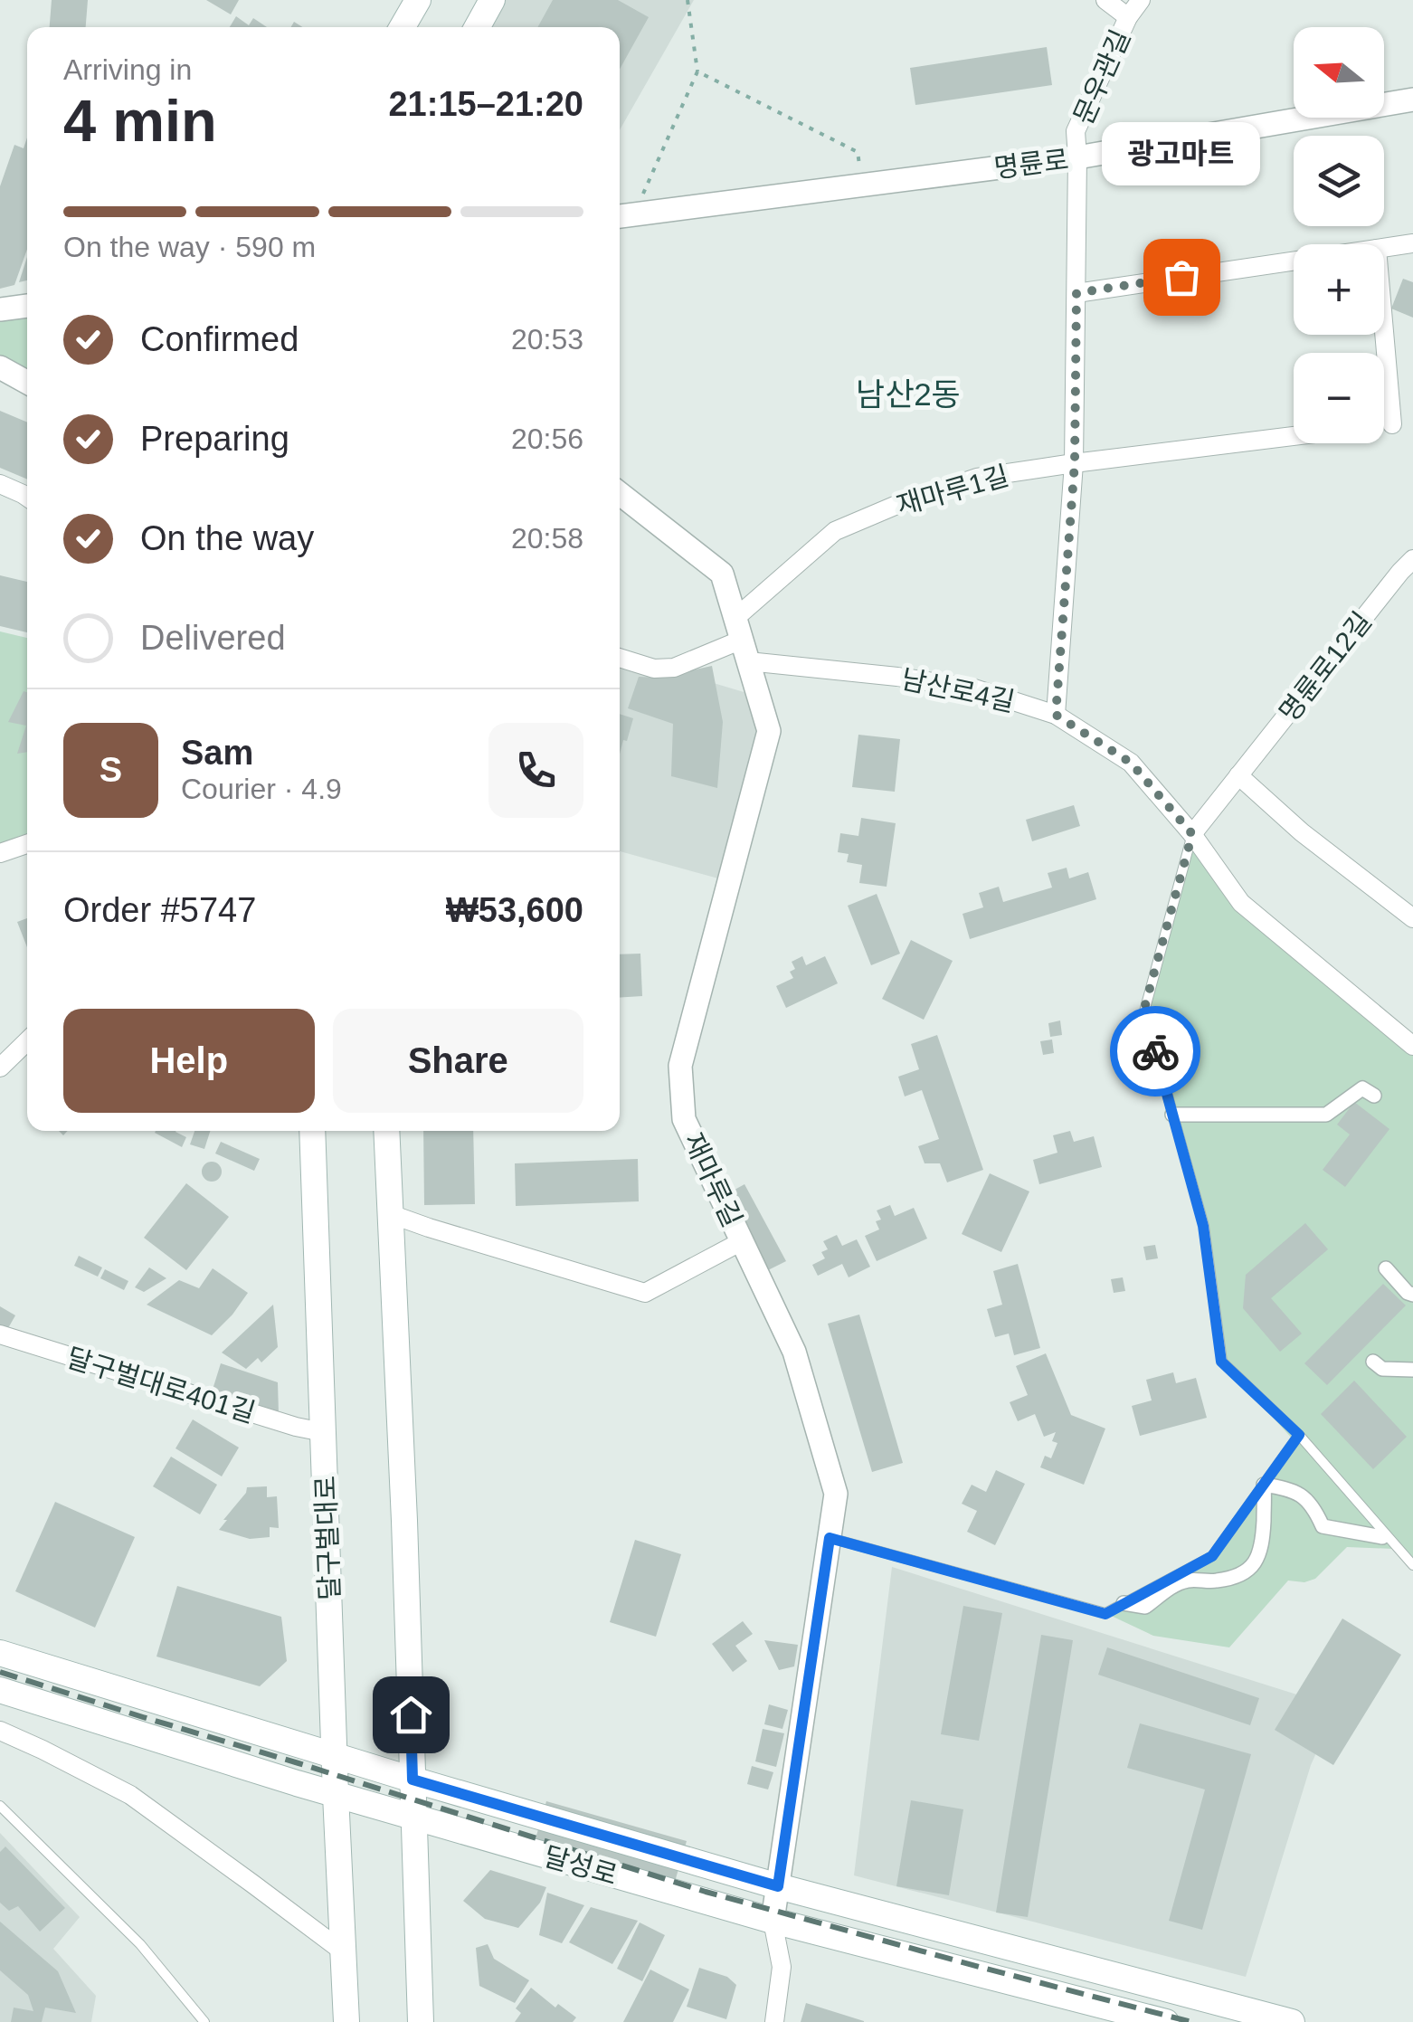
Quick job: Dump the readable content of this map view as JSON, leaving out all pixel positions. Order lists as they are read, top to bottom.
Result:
{
  "streets": {
    "main road": ["달구벌대로", "달성로"],
    "street": [
      "문우관길",
      "명륜로",
      "재마루1길",
      "명륜로12길",
      "남산로4길",
      "재마루길",
      "달구벌대로401길"
    ]
  },
  "crossings": [
    ["문우관길", "명륜로"],
    ["문우관길", "재마루1길"],
    ["문우관길", "남산로4길"],
    ["재마루1길", "남산로4길"],
    ["재마루1길", "재마루길"],
    ["명륜로12길", "남산로4길"],
    ["남산로4길", "재마루길"],
    ["재마루길", "달성로"],
    ["달구벌대로401길", "달구벌대로"],
    ["달구벌대로", "달성로"]
  ],
  "districts": ["남산2동"],
  "places": ["광고마트"],
  "north": "left",
  "page": {
    "map_buttons": ["+", "−"],
    "heading": ["4 min", "Arriving in", "21:15–21:20"],
    "panel": [
      "Sam",
      "Courier · 4.9",
      "Order #5747",
      "₩53,600"
    ],
    "bubble": "광고마트",
    "bar": "On the way · 590 m",
    "list": [
      ["Confirmed", "20:53"],
      ["Preparing", "20:56"],
      ["On the way", "20:58"],
      "Delivered"
    ],
    "round": "S",
    "buttons": ["Help", "Share"]
  }
}
